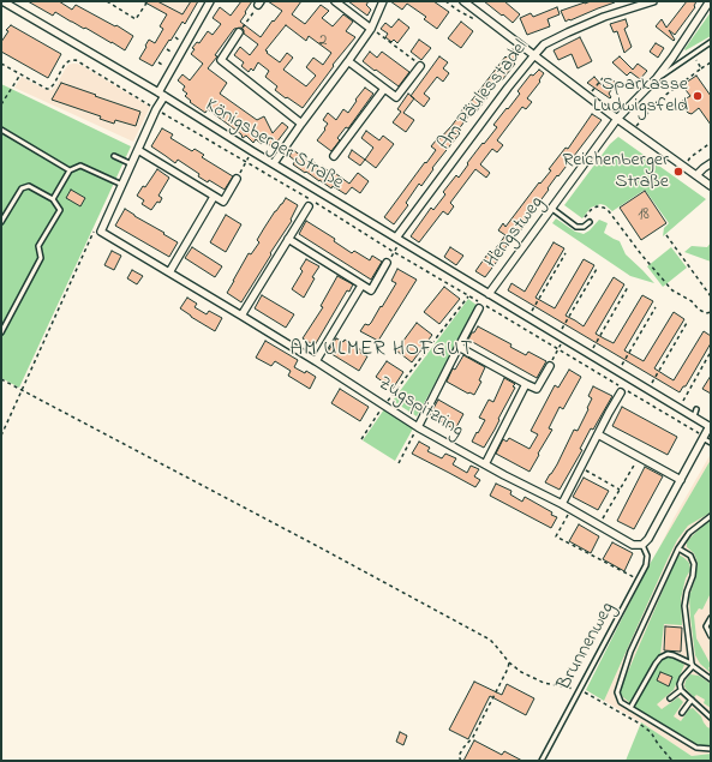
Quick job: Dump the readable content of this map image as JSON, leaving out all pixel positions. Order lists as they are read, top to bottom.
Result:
{
  "streets": {
    "street": [
      "Am Päulesstadel",
      "Königsberger Straße",
      "Hengstweg",
      "Zugspitzring"
    ],
    "lane": ["Brunnenweg"]
  },
  "crossings": [
    ["Am Päulesstadel", "Königsberger Straße"],
    ["Königsberger Straße", "Hengstweg"],
    ["Zugspitzring", "Brunnenweg"]
  ],
  "districts": ["AM ULMER HOFGUT"],
  "places": ["Sparkasse Ludwigsfeld", "Reichenberger Straße"],
  "house_numbers": ["2", "18"]
}
